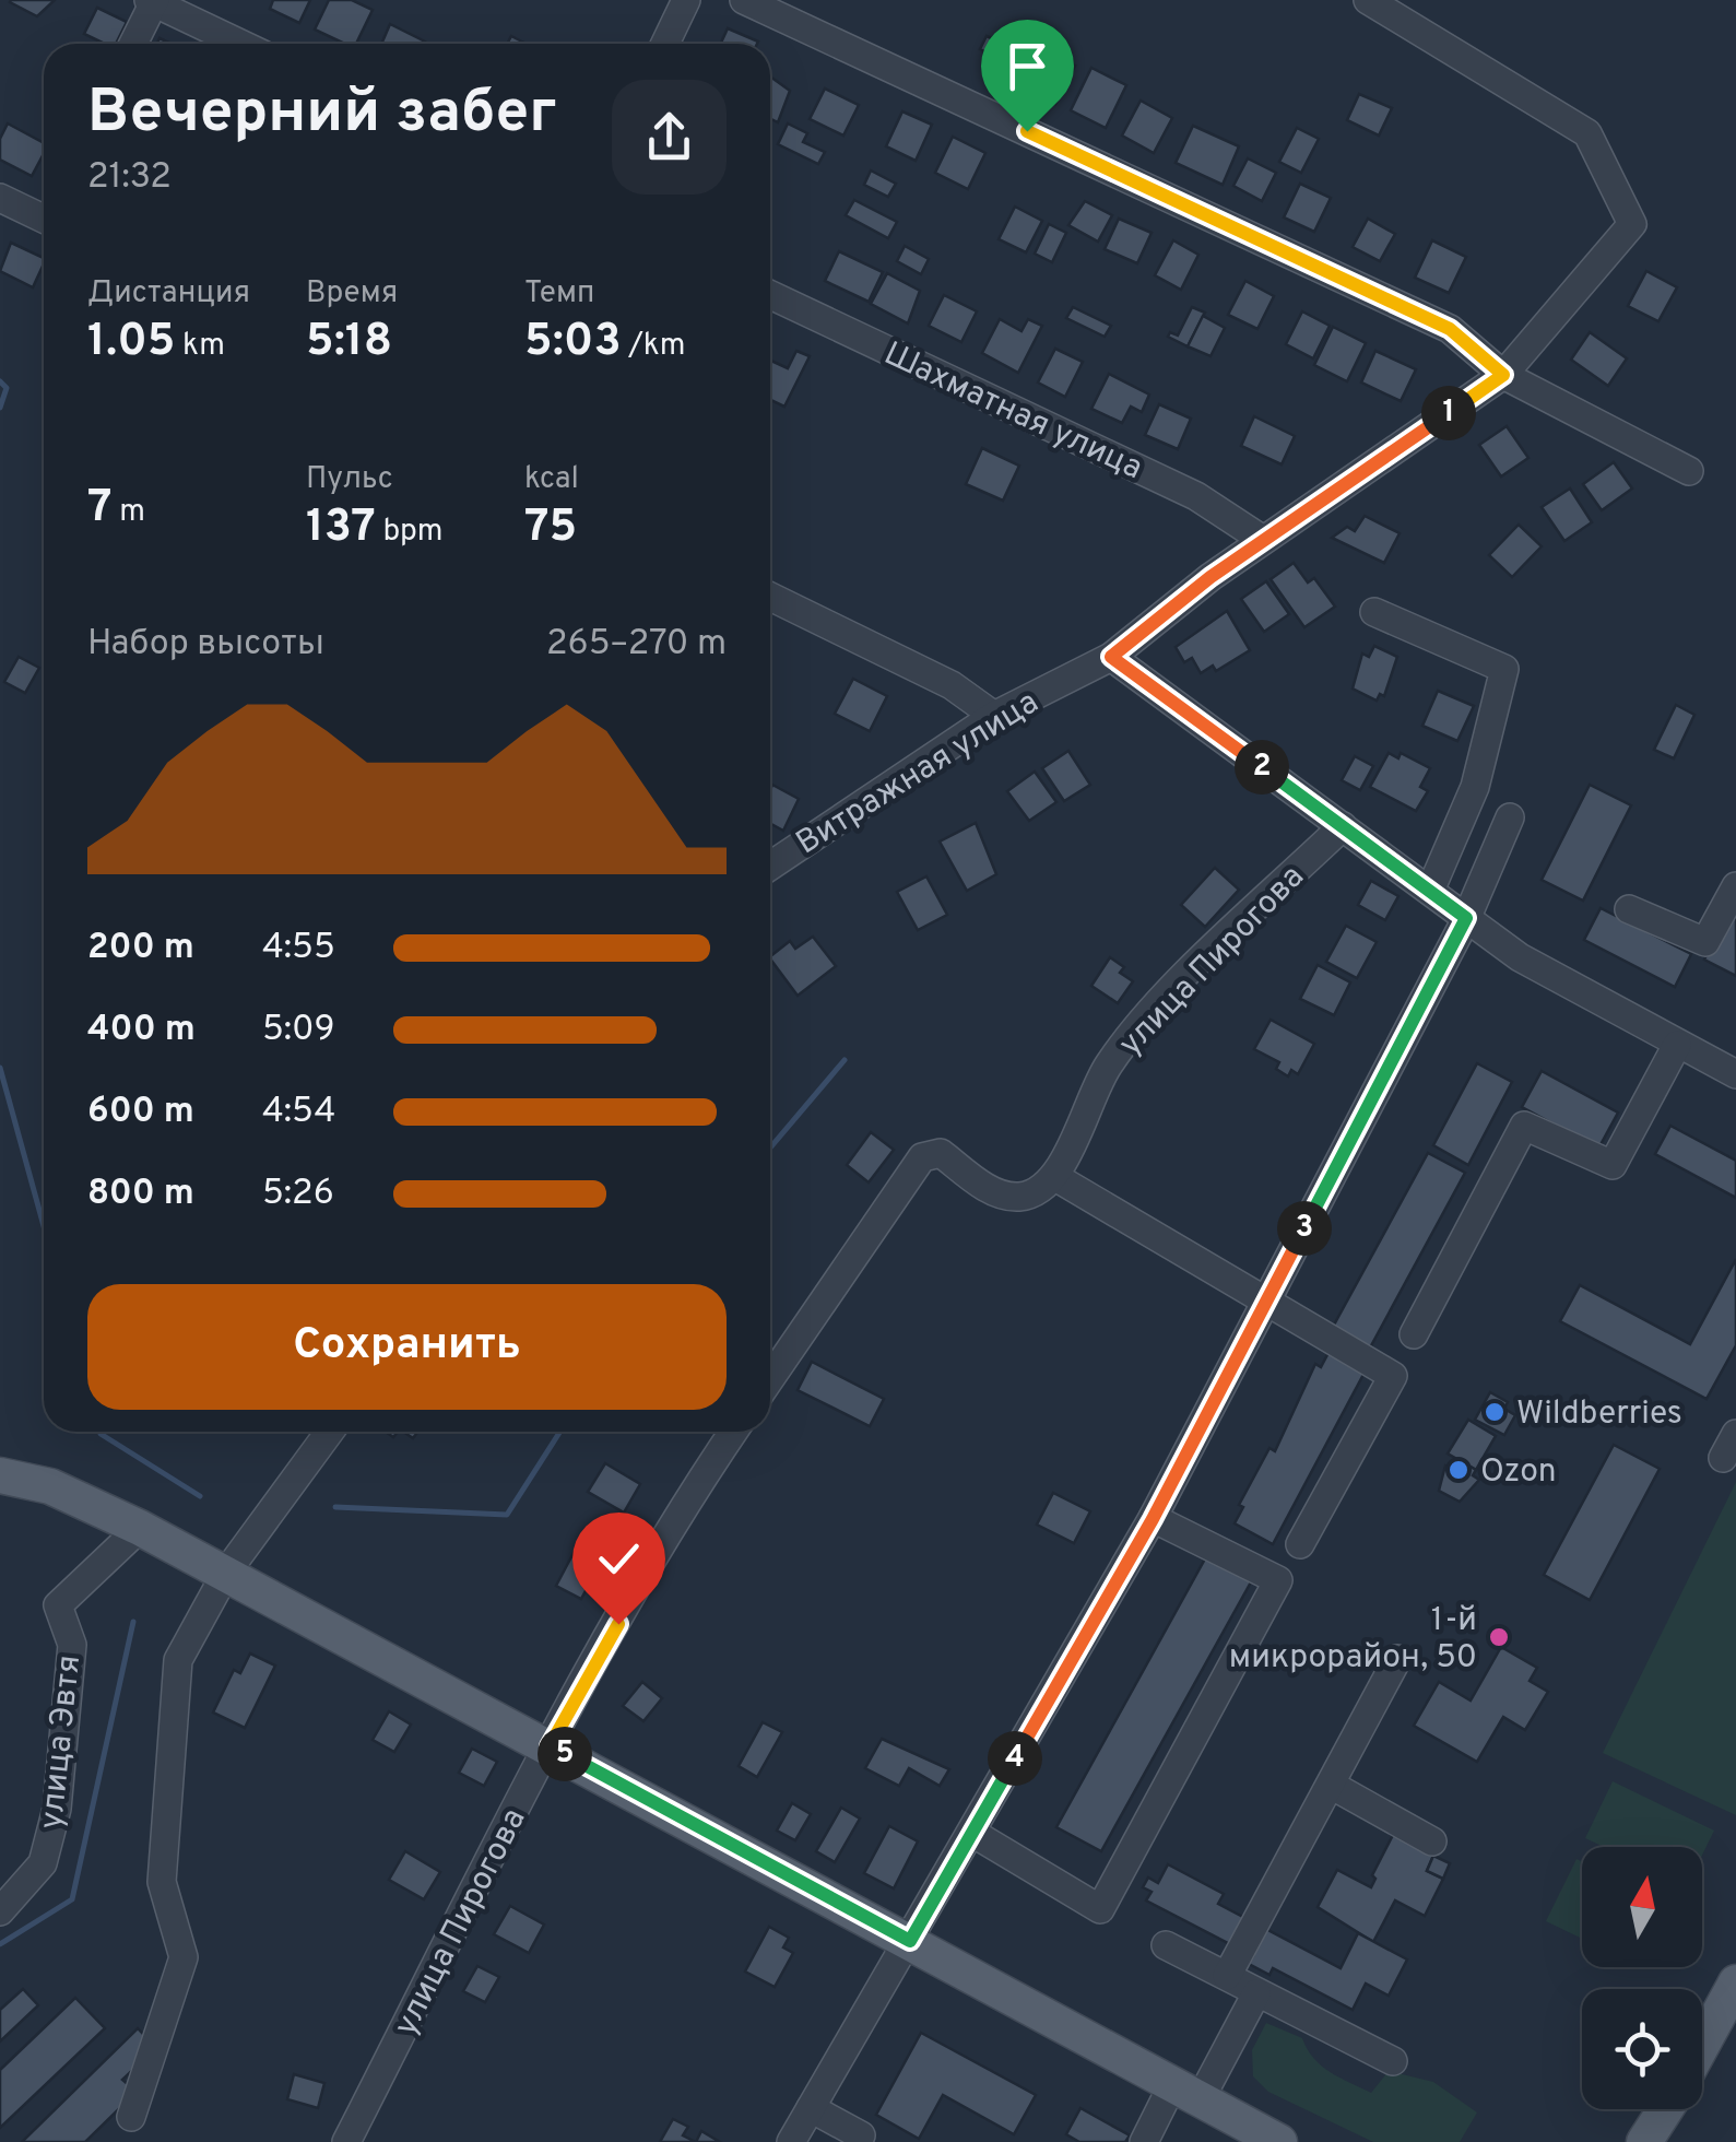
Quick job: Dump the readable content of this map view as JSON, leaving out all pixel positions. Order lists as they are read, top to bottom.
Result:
{
  "streets": {
    "street": [
      "Шахматная улица",
      "Витражная улица",
      "улица Пирогова",
      "улица Эвтя"
    ]
  },
  "crossings": [
    ["Шахматная улица", "Витражная улица"]
  ],
  "places": ["Wildberries", "Ozon", "1-й микрорайон, 50"],
  "north": "top",
  "page": {
    "heading": ["Вечерний забег", "21:32"],
    "stats": [
      ["Дистанция", "1.05 km"],
      ["Время", "5:18"],
      ["Темп", "5:03 /km"],
      ["7 m"],
      ["Пульс", "137 bpm"],
      ["kcal", "75"]
    ],
    "pins": [
      "1",
      "2",
      "3",
      "5",
      "4"
    ],
    "chart": ["Набор высоты", "265–270 m"],
    "list": [
      {
        "name": "200 m",
        "note": "4:55"
      },
      {
        "name": "400 m",
        "note": "5:09"
      },
      {
        "name": "600 m",
        "note": "4:54"
      },
      {
        "name": "800 m",
        "note": "5:26"
      }
    ],
    "buttons": "Сохранить"
  }
}
